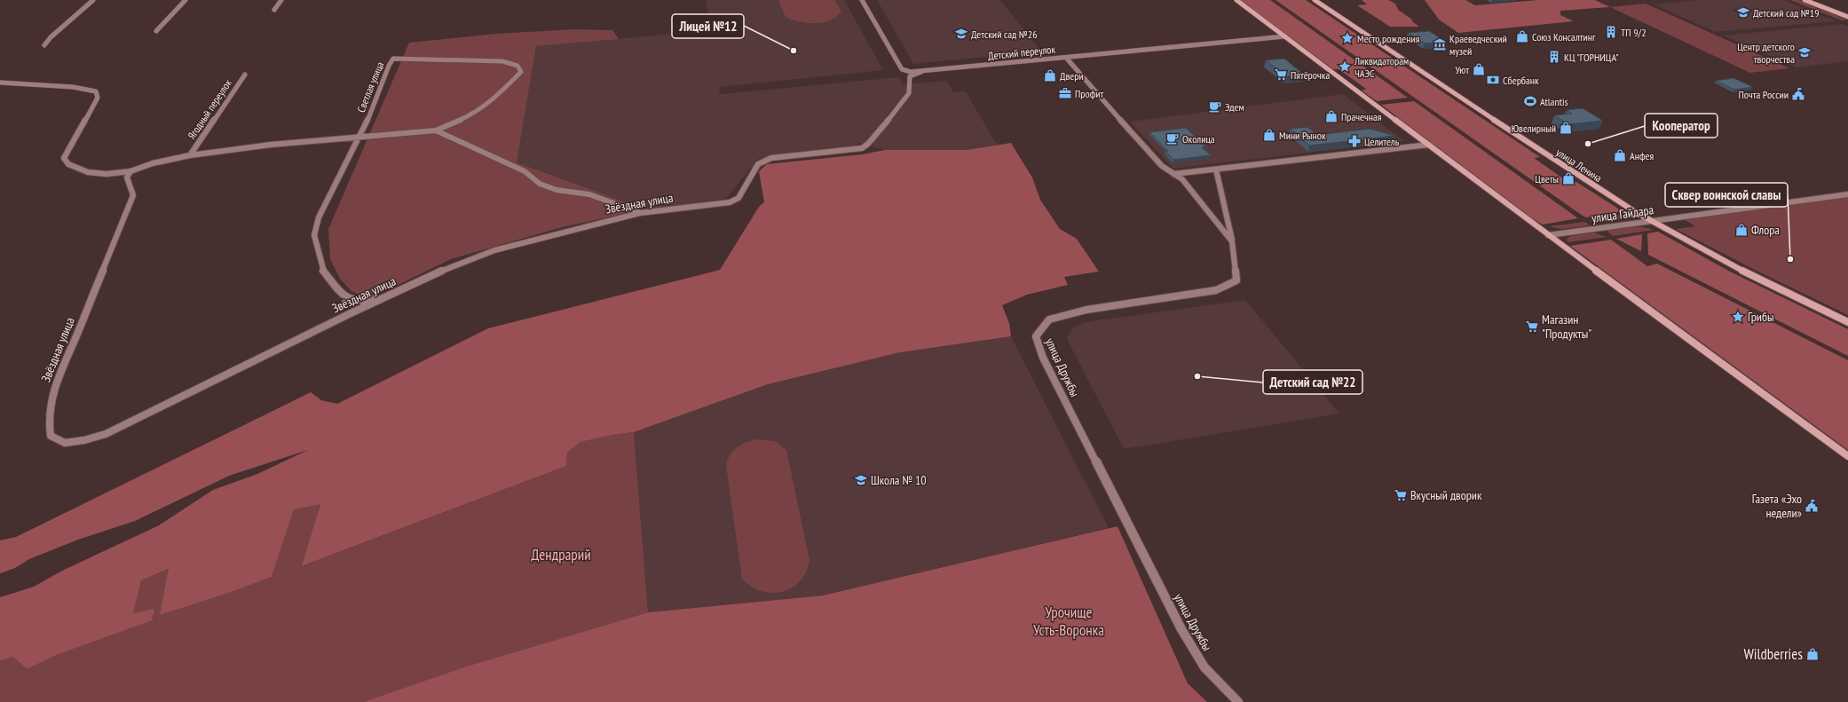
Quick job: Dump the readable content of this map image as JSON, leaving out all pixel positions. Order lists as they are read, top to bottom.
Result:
{
  "streets": {
    "street": [
      "Детский переулок",
      "Светлая улица",
      "Ягодный переулок",
      "улица Ленина",
      "Звёздная улица",
      "улица Гайдара",
      "улица Дружбы"
    ]
  },
  "crossings": [
    ["Детский переулок", "Звёздная улица"],
    ["Светлая улица", "Звёздная улица"],
    ["улица Ленина", "улица Гайдара"]
  ],
  "parks": ["Дендрарий", "Урочище Усть-Воронка"],
  "places": {
    "school or university": [
      "Детский сад №19",
      "Детский сад №26",
      "Центр детского творчества",
      "Школа № 10"
    ],
    "building": ["ТП 9/2", "КЦ \"ГОРНИЦА\""],
    "shop": [
      "Союз Консалтинг",
      "Уют",
      "Двери",
      "Прачечная",
      "Ювелирный",
      "Мини Рынок",
      "Анфея",
      "Цветы",
      "Флора",
      "Wildberries"
    ],
    "place": ["Место рождения", "Ликвидаторам ЧАЭС", "Грибы"],
    "museum": ["Краеведческий музей"],
    "other": [
      "Лицей №12",
      "Кооператор",
      "Сквер воинской славы",
      "Детский сад №22"
    ],
    "supermarket": ["Пятёрочка", "Магазин \"Продукты\"", "Вкусный дворик"],
    "bank": ["Сбербанк"],
    "office": ["Профит"],
    "public building": ["Почта России", "Газета «Эхо недели»"],
    "sports": ["Atlantis"],
    "cafe": ["Эдем", "Околица"],
    "pharmacy": ["Целитель"]
  }
}
